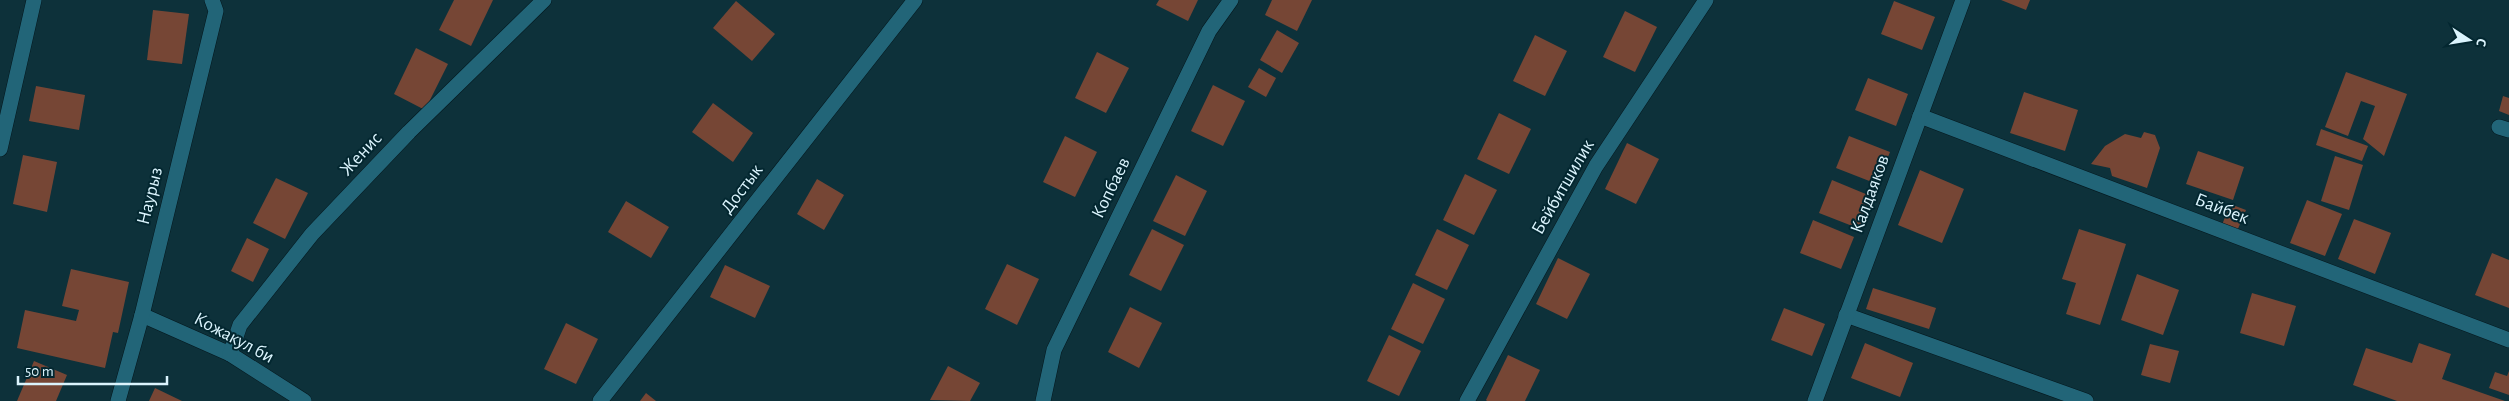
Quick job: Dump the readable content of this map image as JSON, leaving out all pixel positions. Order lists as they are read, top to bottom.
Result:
{
  "streets": {
    "street": [
      "Женис",
      "Бейбитшилик",
      "Копбаев",
      "Достык",
      "Калдаяков",
      "Наурыз",
      "Байбек",
      "Кожакул би"
    ]
  },
  "crossings": [
    ["Женис", "Кожакул би"],
    ["Калдаяков", "Байбек"],
    ["Наурыз", "Кожакул би"]
  ],
  "scale_bar": "50 m",
  "north": "right"
}
